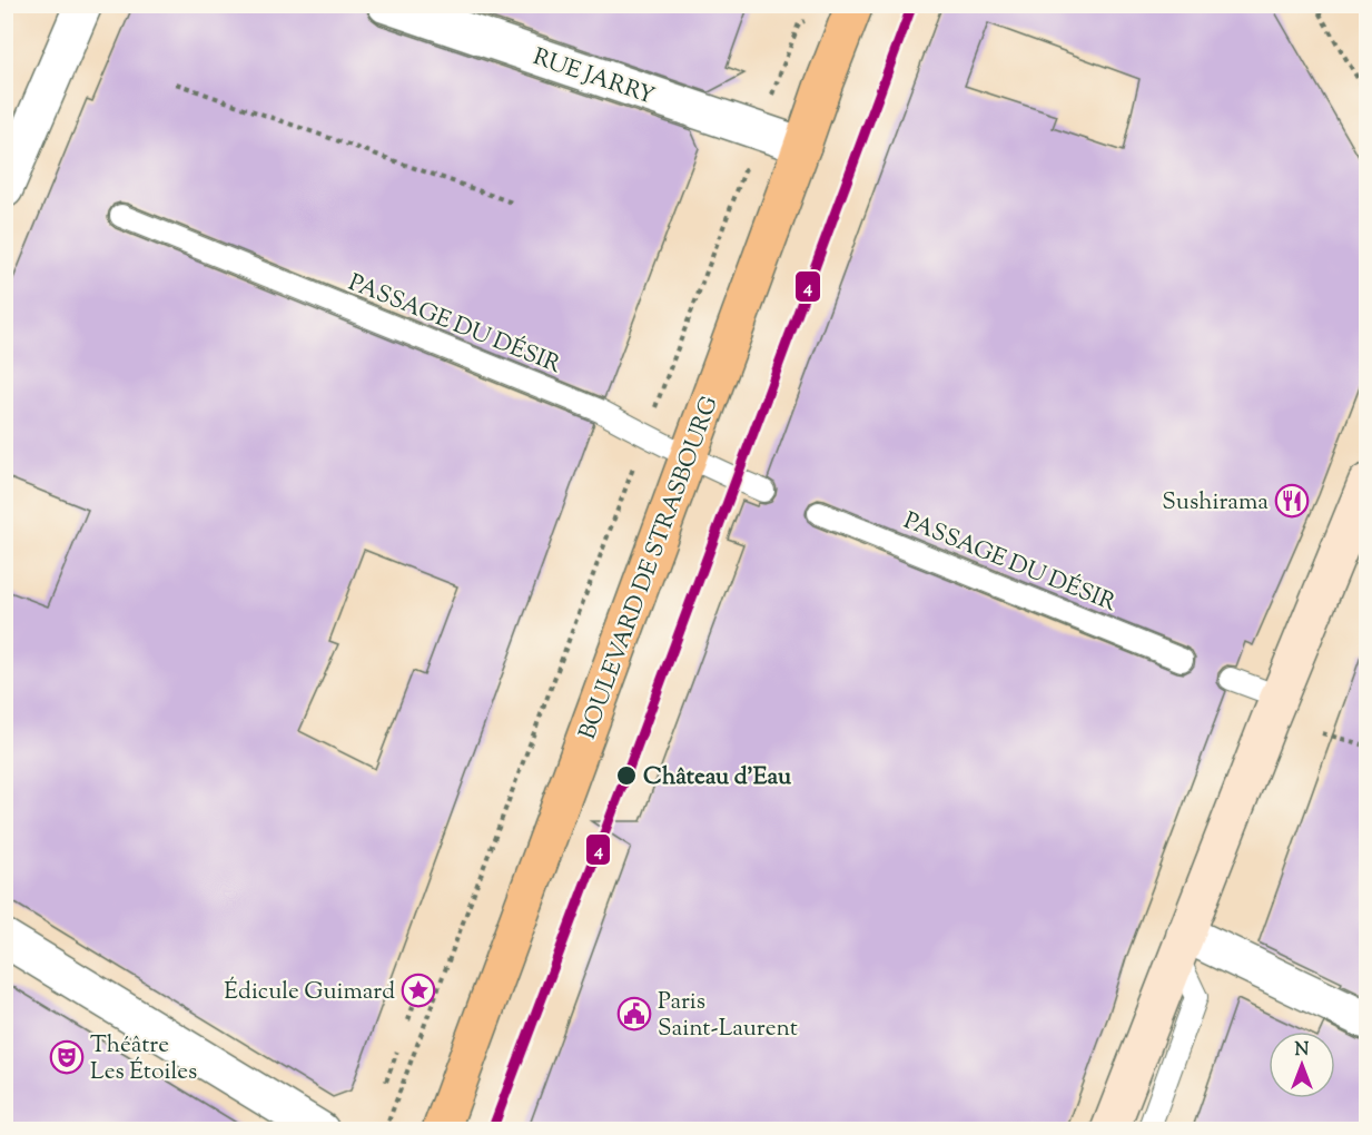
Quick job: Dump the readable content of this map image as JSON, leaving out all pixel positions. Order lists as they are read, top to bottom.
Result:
{
  "streets": {
    "main road": ["BOULEVARD DE STRASBOURG"],
    "street": ["RUE JARRY"],
    "lane": ["PASSAGE DU DÉSIR"]
  },
  "crossings": [
    ["RUE JARRY", "BOULEVARD DE STRASBOURG"],
    ["PASSAGE DU DÉSIR", "BOULEVARD DE STRASBOURG"]
  ],
  "places": {
    "restaurant": ["Sushirama"],
    "other": ["Château d'Eau"],
    "place": ["Édicule Guimard"],
    "public building": ["Paris Saint-Laurent"],
    "theatre": ["Théâtre Les Étoiles"]
  },
  "lines": ["transit line 4"],
  "north": "top"
}
